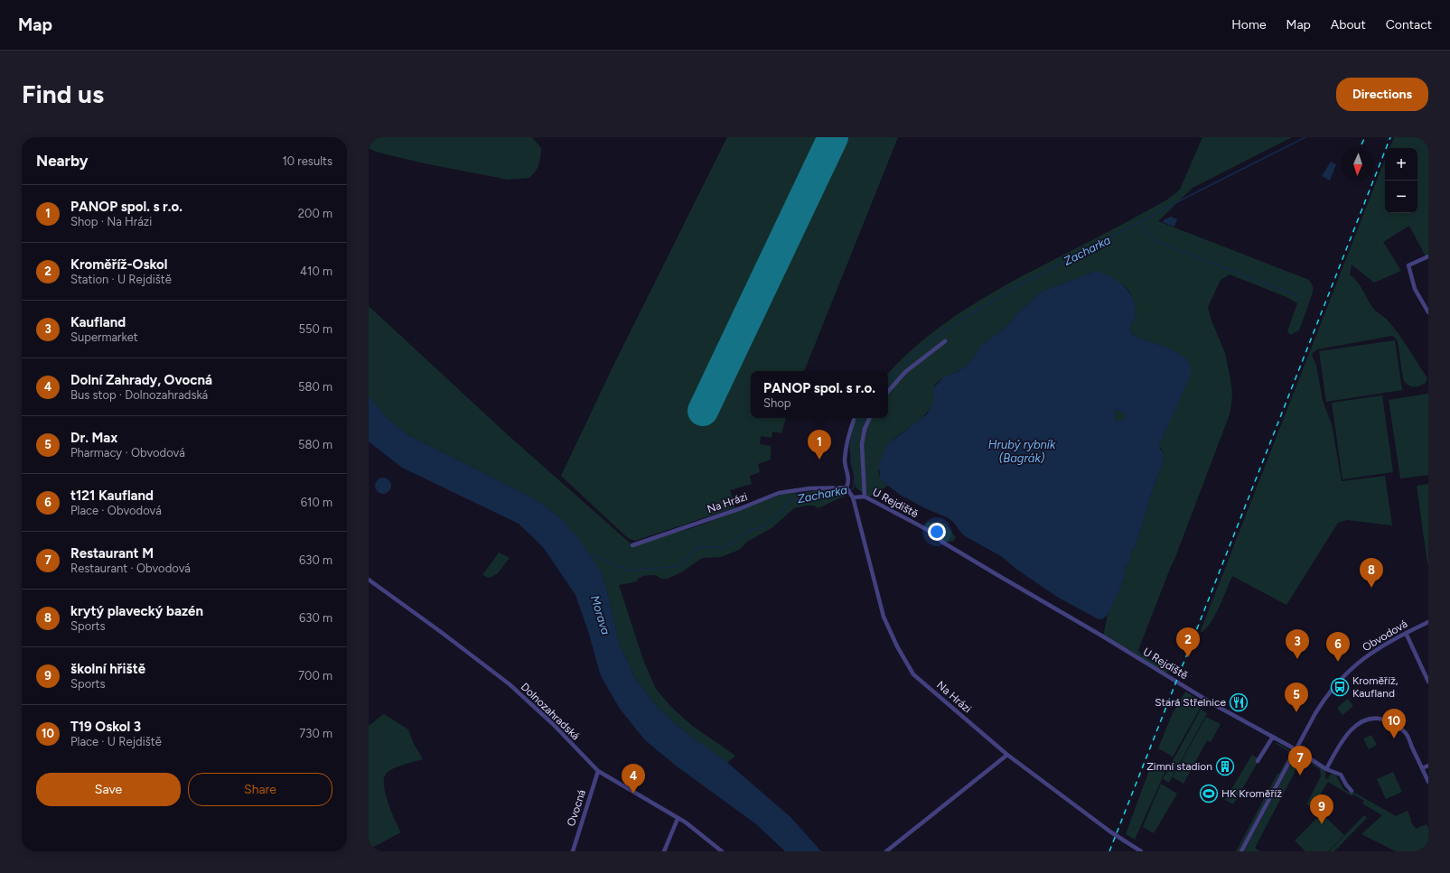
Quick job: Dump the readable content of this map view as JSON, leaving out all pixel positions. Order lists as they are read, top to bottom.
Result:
{
  "streets": {
    "street": [
      "Na Hrázi",
      "U Rejdiště",
      "Obvodová",
      "Dolnozahradská",
      "Ovocná"
    ]
  },
  "crossings": [
    ["Na Hrázi", "U Rejdiště"],
    ["U Rejdiště", "Obvodová"],
    ["Dolnozahradská", "Ovocná"]
  ],
  "water": ["Zacharka", "Hrubý rybník (Bagrák)", "Morava"],
  "places": {
    "bus stop": ["Kroměříž, Kaufland"],
    "restaurant": ["Stará Střelnice"],
    "building": ["Zimní stadion"],
    "sports": ["HK Kroměříž"]
  },
  "north": "bottom",
  "page": {
    "header": "Map",
    "nav": [
      "Home",
      "Map",
      "About",
      "Contact"
    ],
    "buttons": [
      "Directions",
      ["Save", "Share"]
    ],
    "title": "Find us",
    "heading": ["Nearby", "10 results"],
    "map_buttons": ["+", "−"],
    "list": [
      {
        "mark": "1",
        "name": "PANOP spol. s r.o.",
        "note": "Shop · Na Hrázi",
        "value": "200 m"
      },
      {
        "mark": "2",
        "name": "Kroměříž-Oskol",
        "note": "Station · U Rejdiště",
        "value": "410 m"
      },
      {
        "mark": "3",
        "name": "Kaufland",
        "note": "Supermarket",
        "value": "550 m"
      },
      {
        "mark": "4",
        "name": "Dolní Zahrady, Ovocná",
        "note": "Bus stop · Dolnozahradská",
        "value": "580 m"
      },
      {
        "mark": "5",
        "name": "Dr. Max",
        "note": "Pharmacy · Obvodová",
        "value": "580 m"
      },
      {
        "mark": "6",
        "name": "t121 Kaufland",
        "note": "Place · Obvodová",
        "value": "610 m"
      },
      {
        "mark": "7",
        "name": "Restaurant M",
        "note": "Restaurant · Obvodová",
        "value": "630 m"
      },
      {
        "mark": "8",
        "name": "krytý plavecký bazén",
        "note": "Sports",
        "value": "630 m"
      },
      {
        "mark": "9",
        "name": "školní hřiště",
        "note": "Sports",
        "value": "700 m"
      },
      {
        "mark": "10",
        "name": "T19 Oskol 3",
        "note": "Place · U Rejdiště",
        "value": "730 m"
      }
    ],
    "popup": ["PANOP spol. s r.o.", "Shop"],
    "pins": [
      "1",
      "8",
      "2",
      "3",
      "6",
      "5",
      "10",
      "7",
      "4",
      "9"
    ]
  }
}
